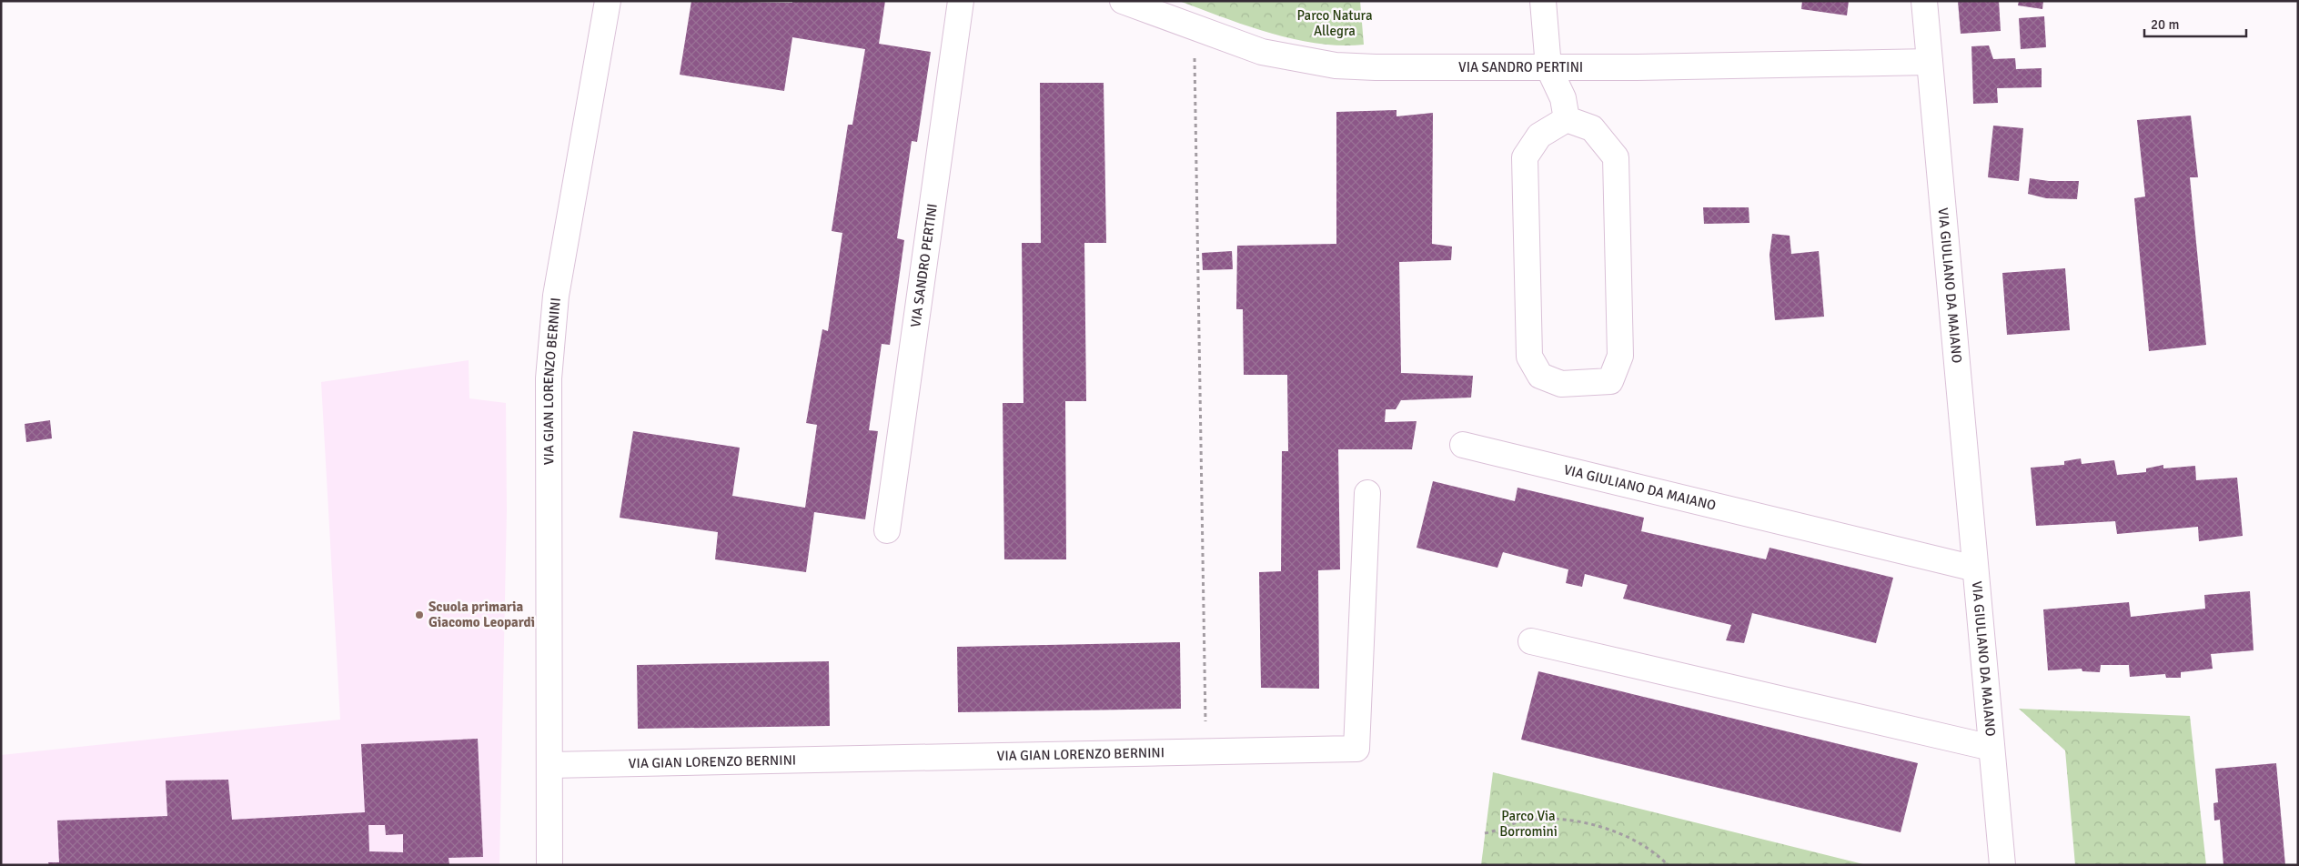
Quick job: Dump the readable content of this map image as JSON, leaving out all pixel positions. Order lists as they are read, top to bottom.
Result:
{
  "streets": {
    "street": ["VIA SANDRO PERTINI", "VIA GIULIANO DA MAIANO", "VIA GIAN LORENZO BERNINI"]
  },
  "crossings": [
    ["VIA SANDRO PERTINI", "VIA GIULIANO DA MAIANO"]
  ],
  "parks": ["Parco Natura Allegra", "Parco Via Borromini"],
  "places": ["Scuola primaria Giacomo Leopardi"],
  "scale_bar": "20 m"
}
